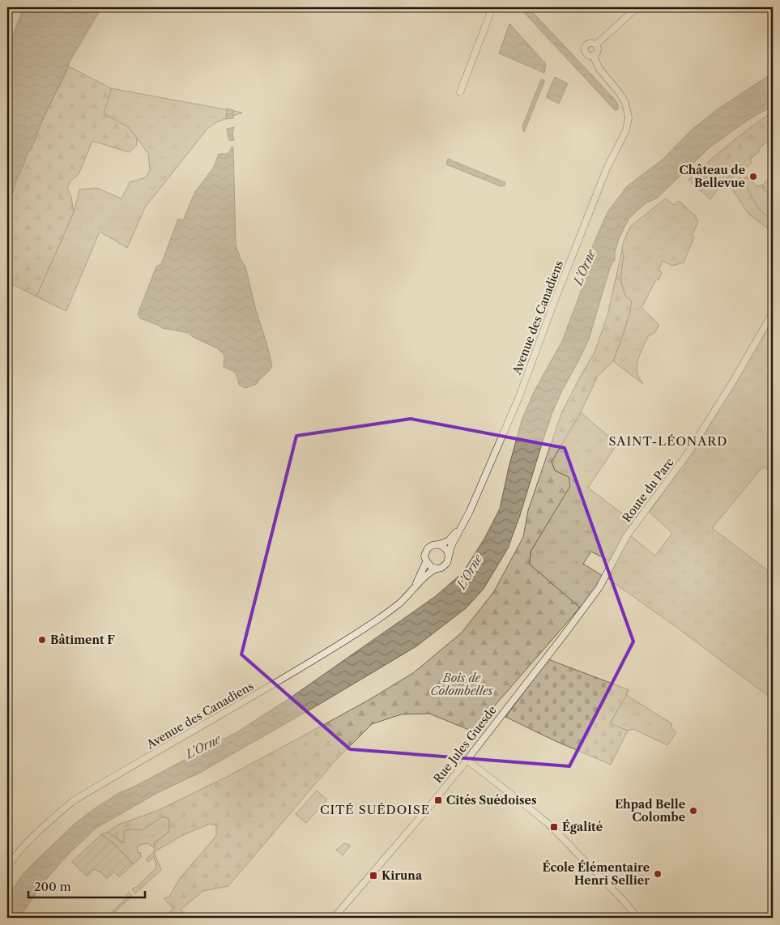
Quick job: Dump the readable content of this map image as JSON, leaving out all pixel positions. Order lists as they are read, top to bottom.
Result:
{
  "streets": {
    "street": ["Avenue des Canadiens", "Route du Parc", "Rue Jules Guesde"]
  },
  "crossings": [
    ["Route du Parc", "Rue Jules Guesde"]
  ],
  "districts": ["SAINT-LÉONARD", "CITÉ SUÉDOISE"],
  "water": ["L'Orne"],
  "parks": ["Bois de Colombelles"],
  "places": {
    "other": [
      "Château de Bellevue",
      "Bâtiment F",
      "Ehpad Belle Colombe",
      "École Élémentaire Henri Sellier"
    ],
    "transit": ["Cités Suédoises", "Égalité", "Kiruna"]
  },
  "scale_bar": "200 m"
}
